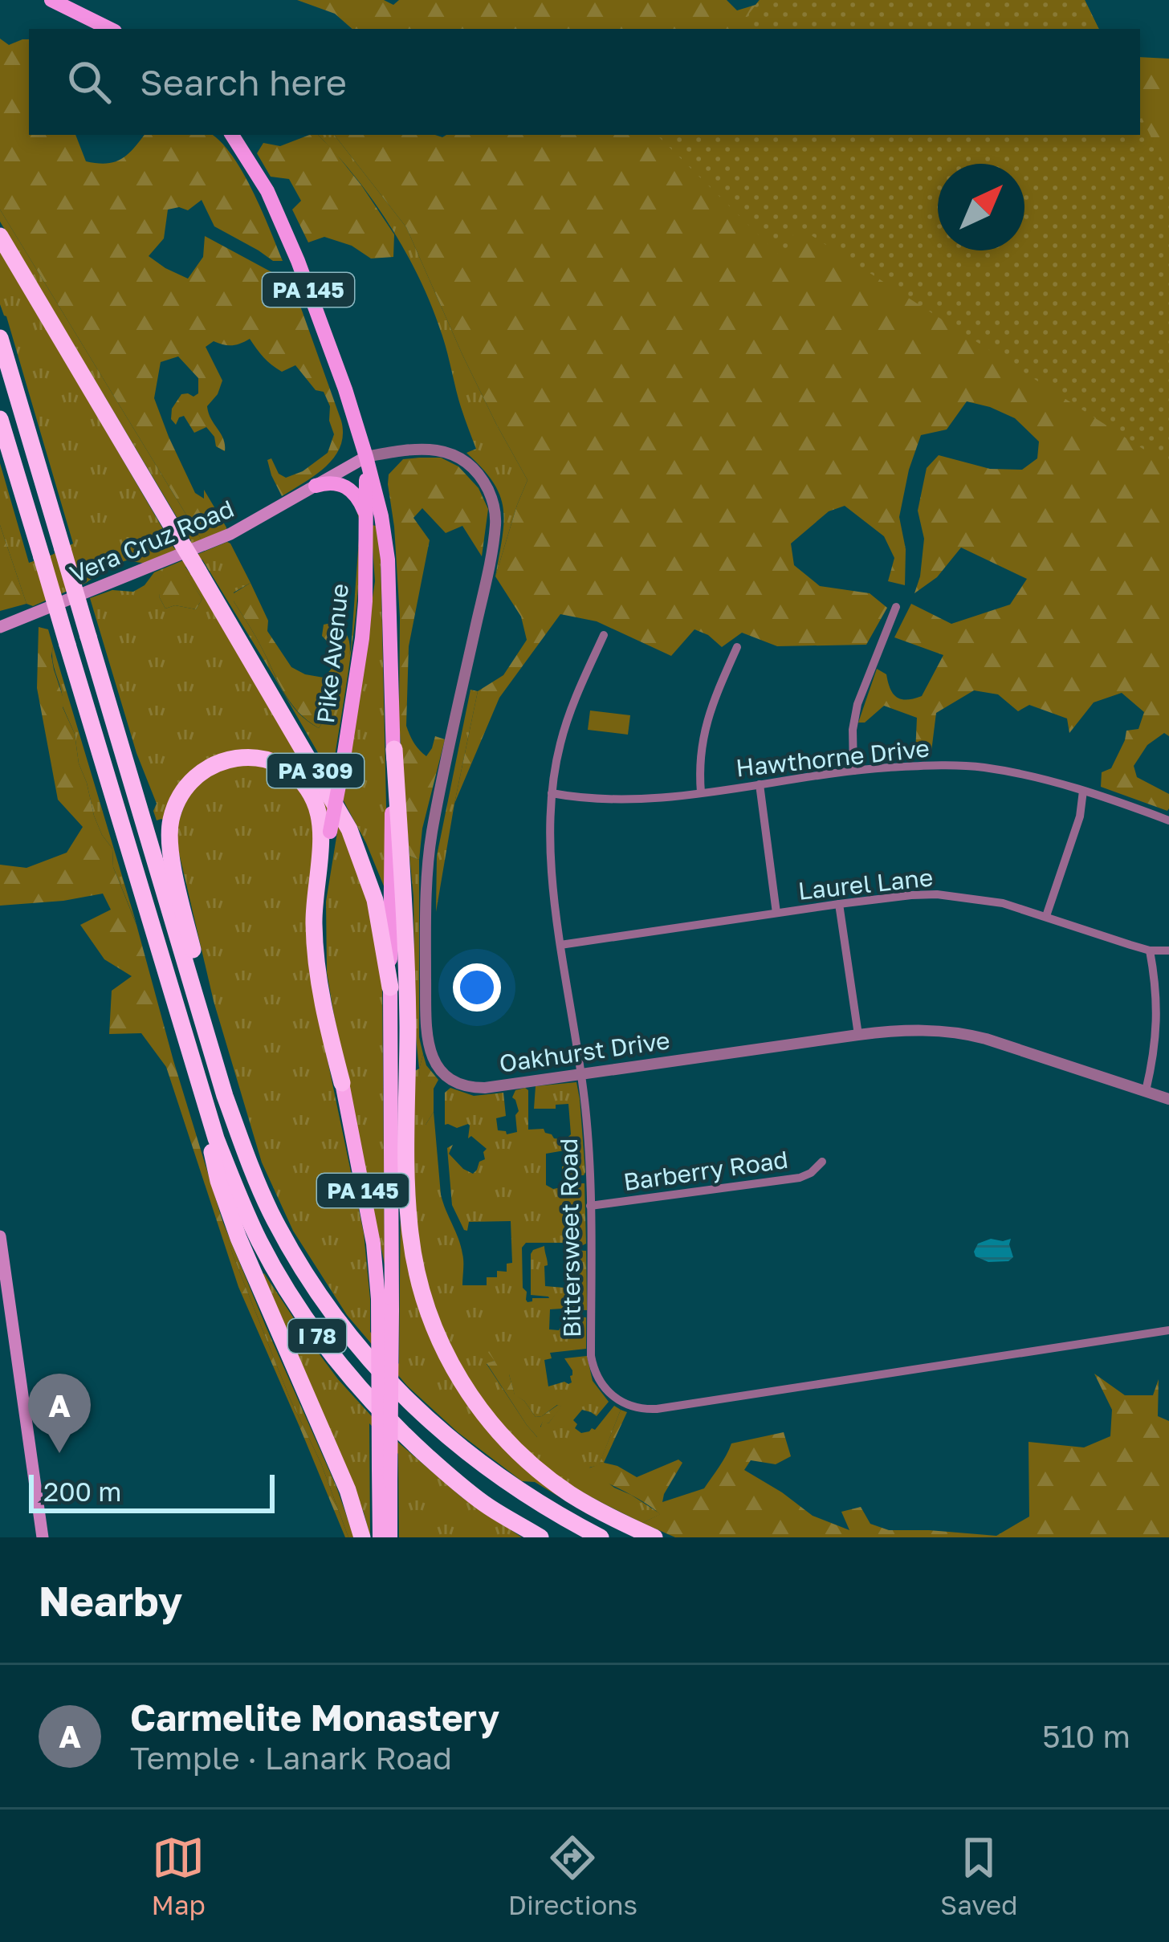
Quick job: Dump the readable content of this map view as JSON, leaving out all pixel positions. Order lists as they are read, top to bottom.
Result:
{
  "streets": {
    "highway": ["PA 145", "PA 309", "I 78"],
    "main road": ["Vera Cruz Road", "Pike Avenue"],
    "street": [
      "Hawthorne Drive",
      "Laurel Lane",
      "Oakhurst Drive",
      "Barberry Road",
      "Bittersweet Road"
    ]
  },
  "crossings": [
    ["PA 145", "Pike Avenue"],
    ["PA 145", "PA 309"],
    ["Vera Cruz Road", "Pike Avenue"],
    ["Vera Cruz Road", "Oakhurst Drive"],
    ["Pike Avenue", "Oakhurst Drive"],
    ["Hawthorne Drive", "Bittersweet Road"],
    ["Laurel Lane", "Bittersweet Road"],
    ["Oakhurst Drive", "Bittersweet Road"],
    ["Barberry Road", "Bittersweet Road"]
  ],
  "scale_bar": "200 m",
  "north": "top right",
  "page": {
    "search": "Search here",
    "pins": "A",
    "scale": "200 m",
    "heading": "Nearby",
    "list": [
      {
        "mark": "A",
        "name": "Carmelite Monastery",
        "note": "Temple · Lanark Road",
        "value": "510 m"
      }
    ],
    "nav": ["Map", "Directions", "Saved"]
  }
}
